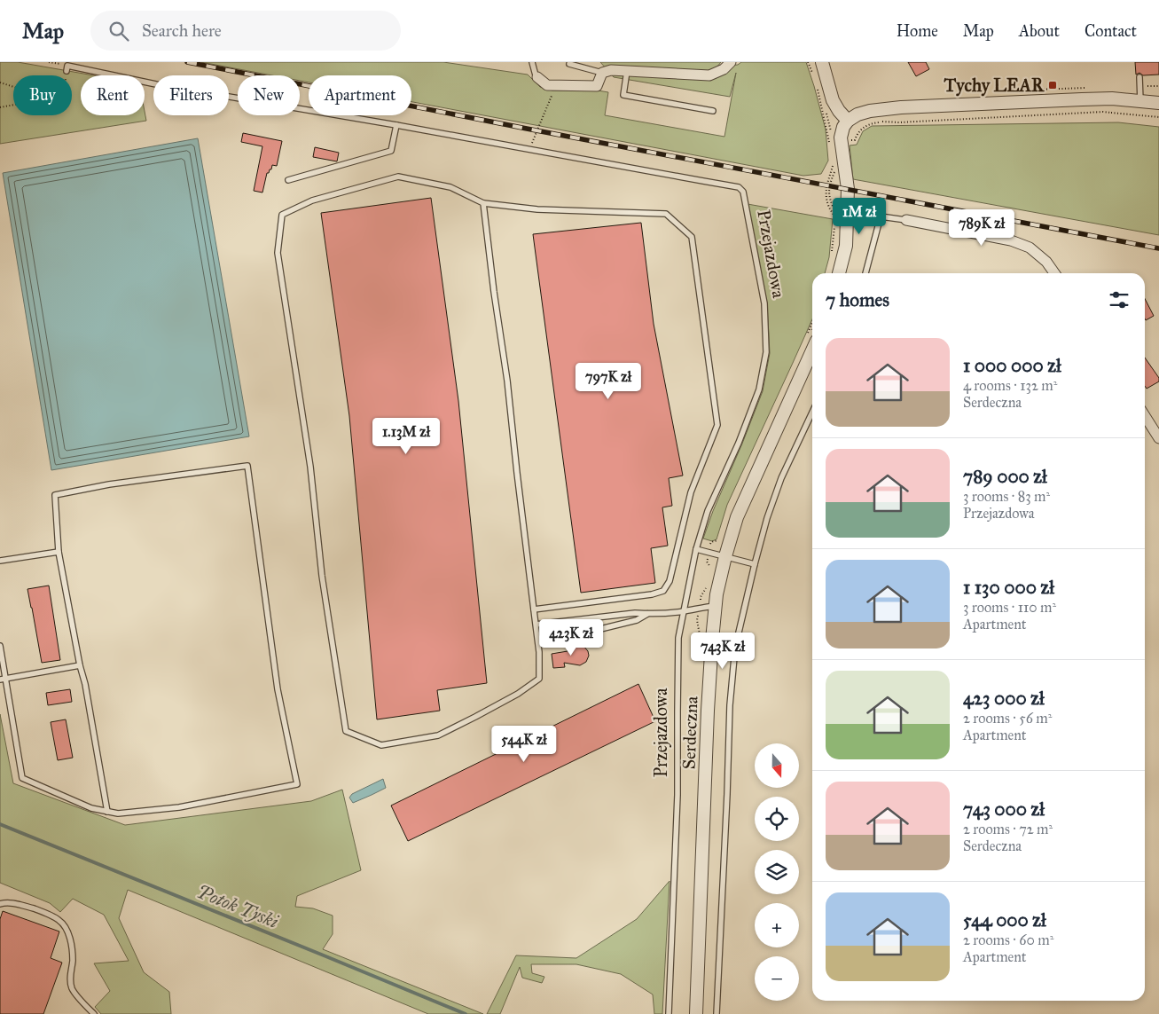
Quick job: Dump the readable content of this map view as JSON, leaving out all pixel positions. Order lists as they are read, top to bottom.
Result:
{
  "streets": {
    "street": ["Serdeczna"],
    "lane": ["Przejazdowa"]
  },
  "water": ["Potok Tyski"],
  "places": {
    "transit": ["Tychy LEAR"]
  },
  "north": "bottom",
  "page": {
    "header": "Map",
    "search": "Search here",
    "nav": [
      "Home",
      "Map",
      "About",
      "Contact"
    ],
    "chip": [
      "Buy",
      "Rent",
      "Filters",
      "New",
      "Apartment"
    ],
    "price": [
      "1M zł",
      "789K zł",
      "797K zł",
      "1.13M zł",
      "423K zł",
      "743K zł",
      "544K zł"
    ],
    "heading": "7 homes",
    "list": [
      {
        "name": "1 000 000 zł",
        "note": "4 rooms · 132 m² · Serdeczna"
      },
      {
        "name": "789 000 zł",
        "note": "3 rooms · 83 m² · Przejazdowa"
      },
      {
        "name": "1 130 000 zł",
        "note": "3 rooms · 110 m² · Apartment"
      },
      {
        "name": "423 000 zł",
        "note": "2 rooms · 56 m² · Apartment"
      },
      {
        "name": "743 000 zł",
        "note": "2 rooms · 72 m² · Serdeczna"
      },
      {
        "name": "544 000 zł",
        "note": "2 rooms · 60 m² · Apartment"
      }
    ],
    "map_buttons": ["+", "−"]
  }
}
